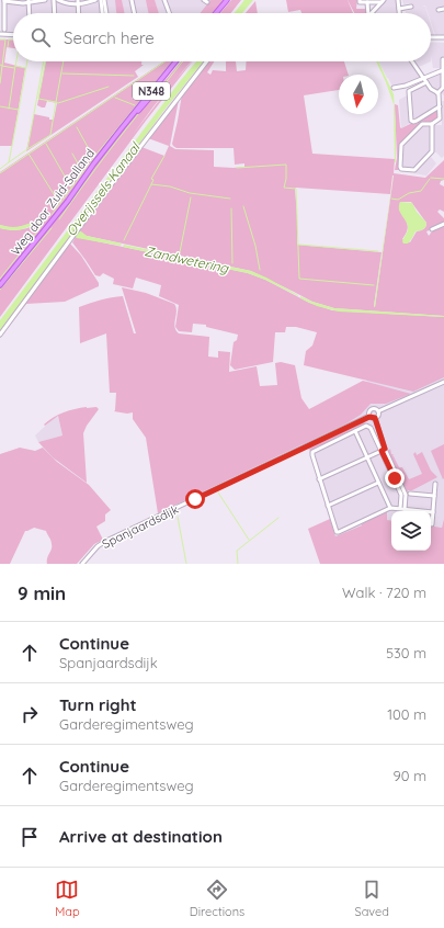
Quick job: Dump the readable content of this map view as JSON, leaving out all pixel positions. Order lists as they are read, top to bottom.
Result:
{
  "streets": {
    "main road": ["N348", "Weg door Zuid-Salland"],
    "street": ["Spanjaardsdijk"]
  },
  "water": ["Overijssels Kanaal", "Zandwetering"],
  "north": "bottom",
  "page": {
    "search": "Search here",
    "heading": ["9 min", "Walk · 720 m"],
    "list": [
      ["Continue", "Spanjaardsdijk", "530 m"],
      ["Turn right", "Garderegimentsweg", "100 m"],
      ["Continue", "Garderegimentsweg", "90 m"],
      "Arrive at destination"
    ],
    "nav": ["Map", "Directions", "Saved"]
  }
}
